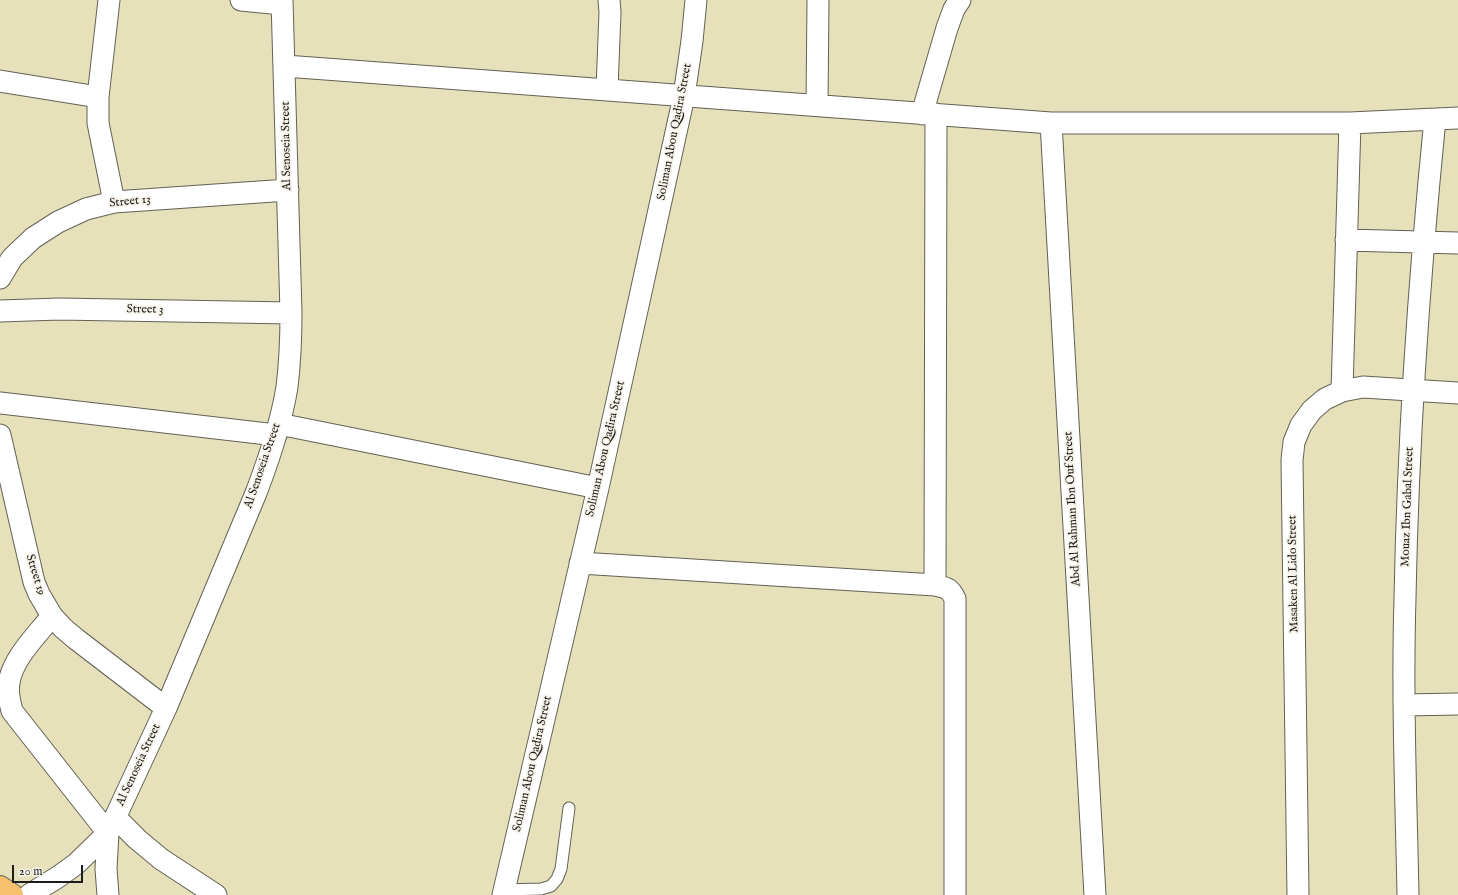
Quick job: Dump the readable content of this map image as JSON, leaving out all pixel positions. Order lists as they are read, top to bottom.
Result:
{
  "streets": {
    "street": [
      "Soliman Abou Qadira Street",
      "Al Senoseia Street",
      "Street 13",
      "Street 3",
      "Mouaz Ibn Gabal Street",
      "Abd Al Rahman Ibn Ouf Street",
      "Masaken Al Lido Street",
      "Street 19"
    ]
  },
  "crossings": [
    ["Al Senoseia Street", "Street 13"],
    ["Al Senoseia Street", "Street 3"],
    ["Al Senoseia Street", "Street 19"],
    ["Mouaz Ibn Gabal Street", "Masaken Al Lido Street"]
  ],
  "scale_bar": "20 m"
}
